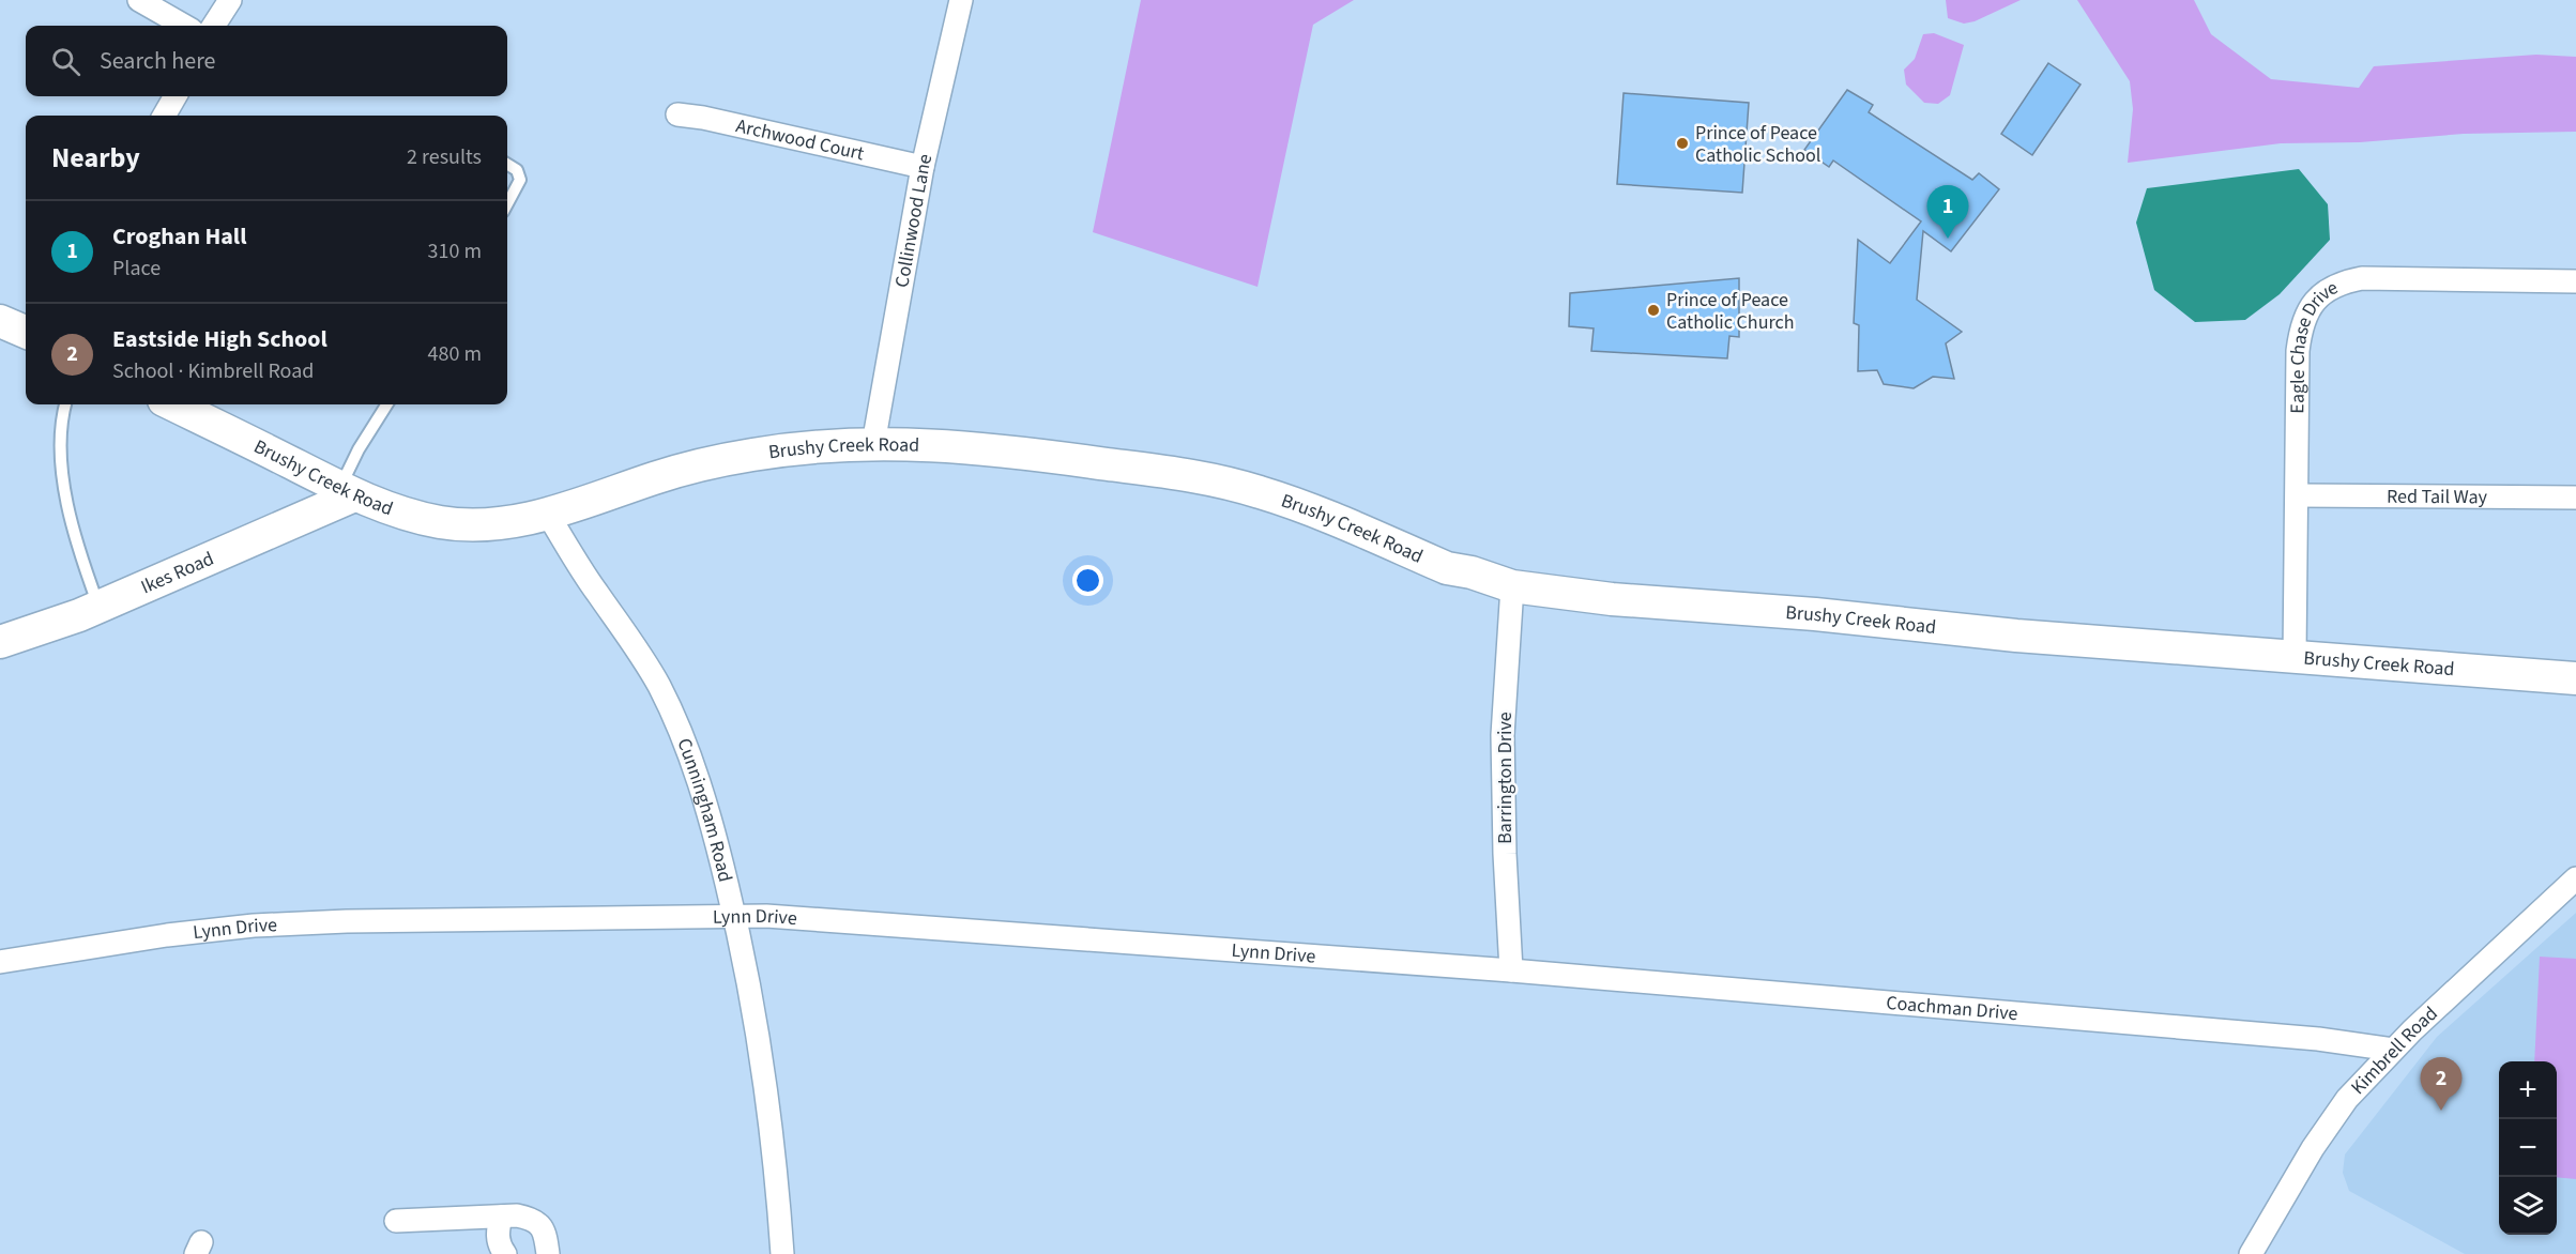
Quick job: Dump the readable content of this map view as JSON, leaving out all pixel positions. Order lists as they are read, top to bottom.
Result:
{
  "streets": {
    "street": [
      "Archwood Court",
      "Collinwood Lane",
      "Eagle Chase Drive",
      "Brushy Creek Road",
      "Red Tail Way",
      "Ikes Road",
      "Barrington Drive",
      "Cunningham Road",
      "Lynn Drive",
      "Coachman Drive",
      "Kimbrell Road"
    ]
  },
  "crossings": [
    ["Archwood Court", "Collinwood Lane"],
    ["Collinwood Lane", "Brushy Creek Road"],
    ["Eagle Chase Drive", "Brushy Creek Road"],
    ["Eagle Chase Drive", "Red Tail Way"],
    ["Brushy Creek Road", "Ikes Road"],
    ["Brushy Creek Road", "Barrington Drive"],
    ["Brushy Creek Road", "Cunningham Road"],
    ["Barrington Drive", "Lynn Drive"],
    ["Barrington Drive", "Coachman Drive"],
    ["Cunningham Road", "Lynn Drive"],
    ["Lynn Drive", "Coachman Drive"],
    ["Coachman Drive", "Kimbrell Road"]
  ],
  "places": ["Prince of Peace Catholic School", "Prince of Peace Catholic Church"],
  "page": {
    "search": "Search here",
    "heading": ["Nearby", "2 results"],
    "pins": ["1", "2"],
    "list": [
      {
        "mark": "1",
        "name": "Croghan Hall",
        "note": "Place",
        "value": "310 m"
      },
      {
        "mark": "2",
        "name": "Eastside High School",
        "note": "School · Kimbrell Road",
        "value": "480 m"
      }
    ],
    "map_buttons": ["+", "−"]
  }
}
